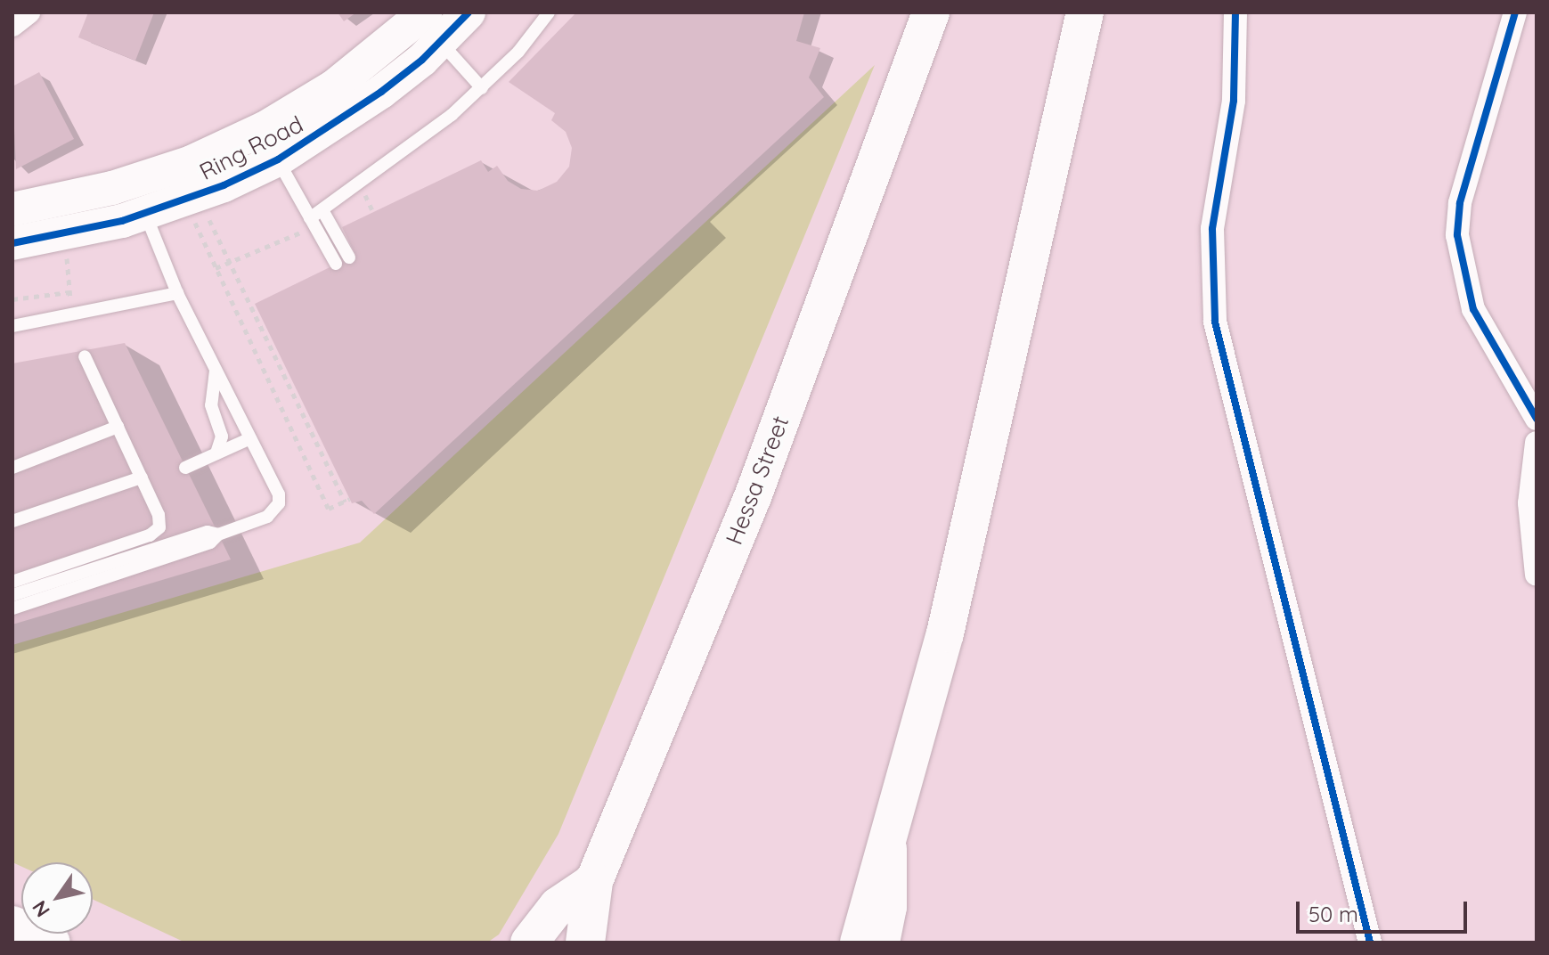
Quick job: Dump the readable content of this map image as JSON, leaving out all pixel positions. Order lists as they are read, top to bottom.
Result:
{
  "streets": {
    "main road": ["Hessa Street"],
    "street": ["Ring Road"]
  },
  "scale_bar": "50 m",
  "north": "bottom left"
}
